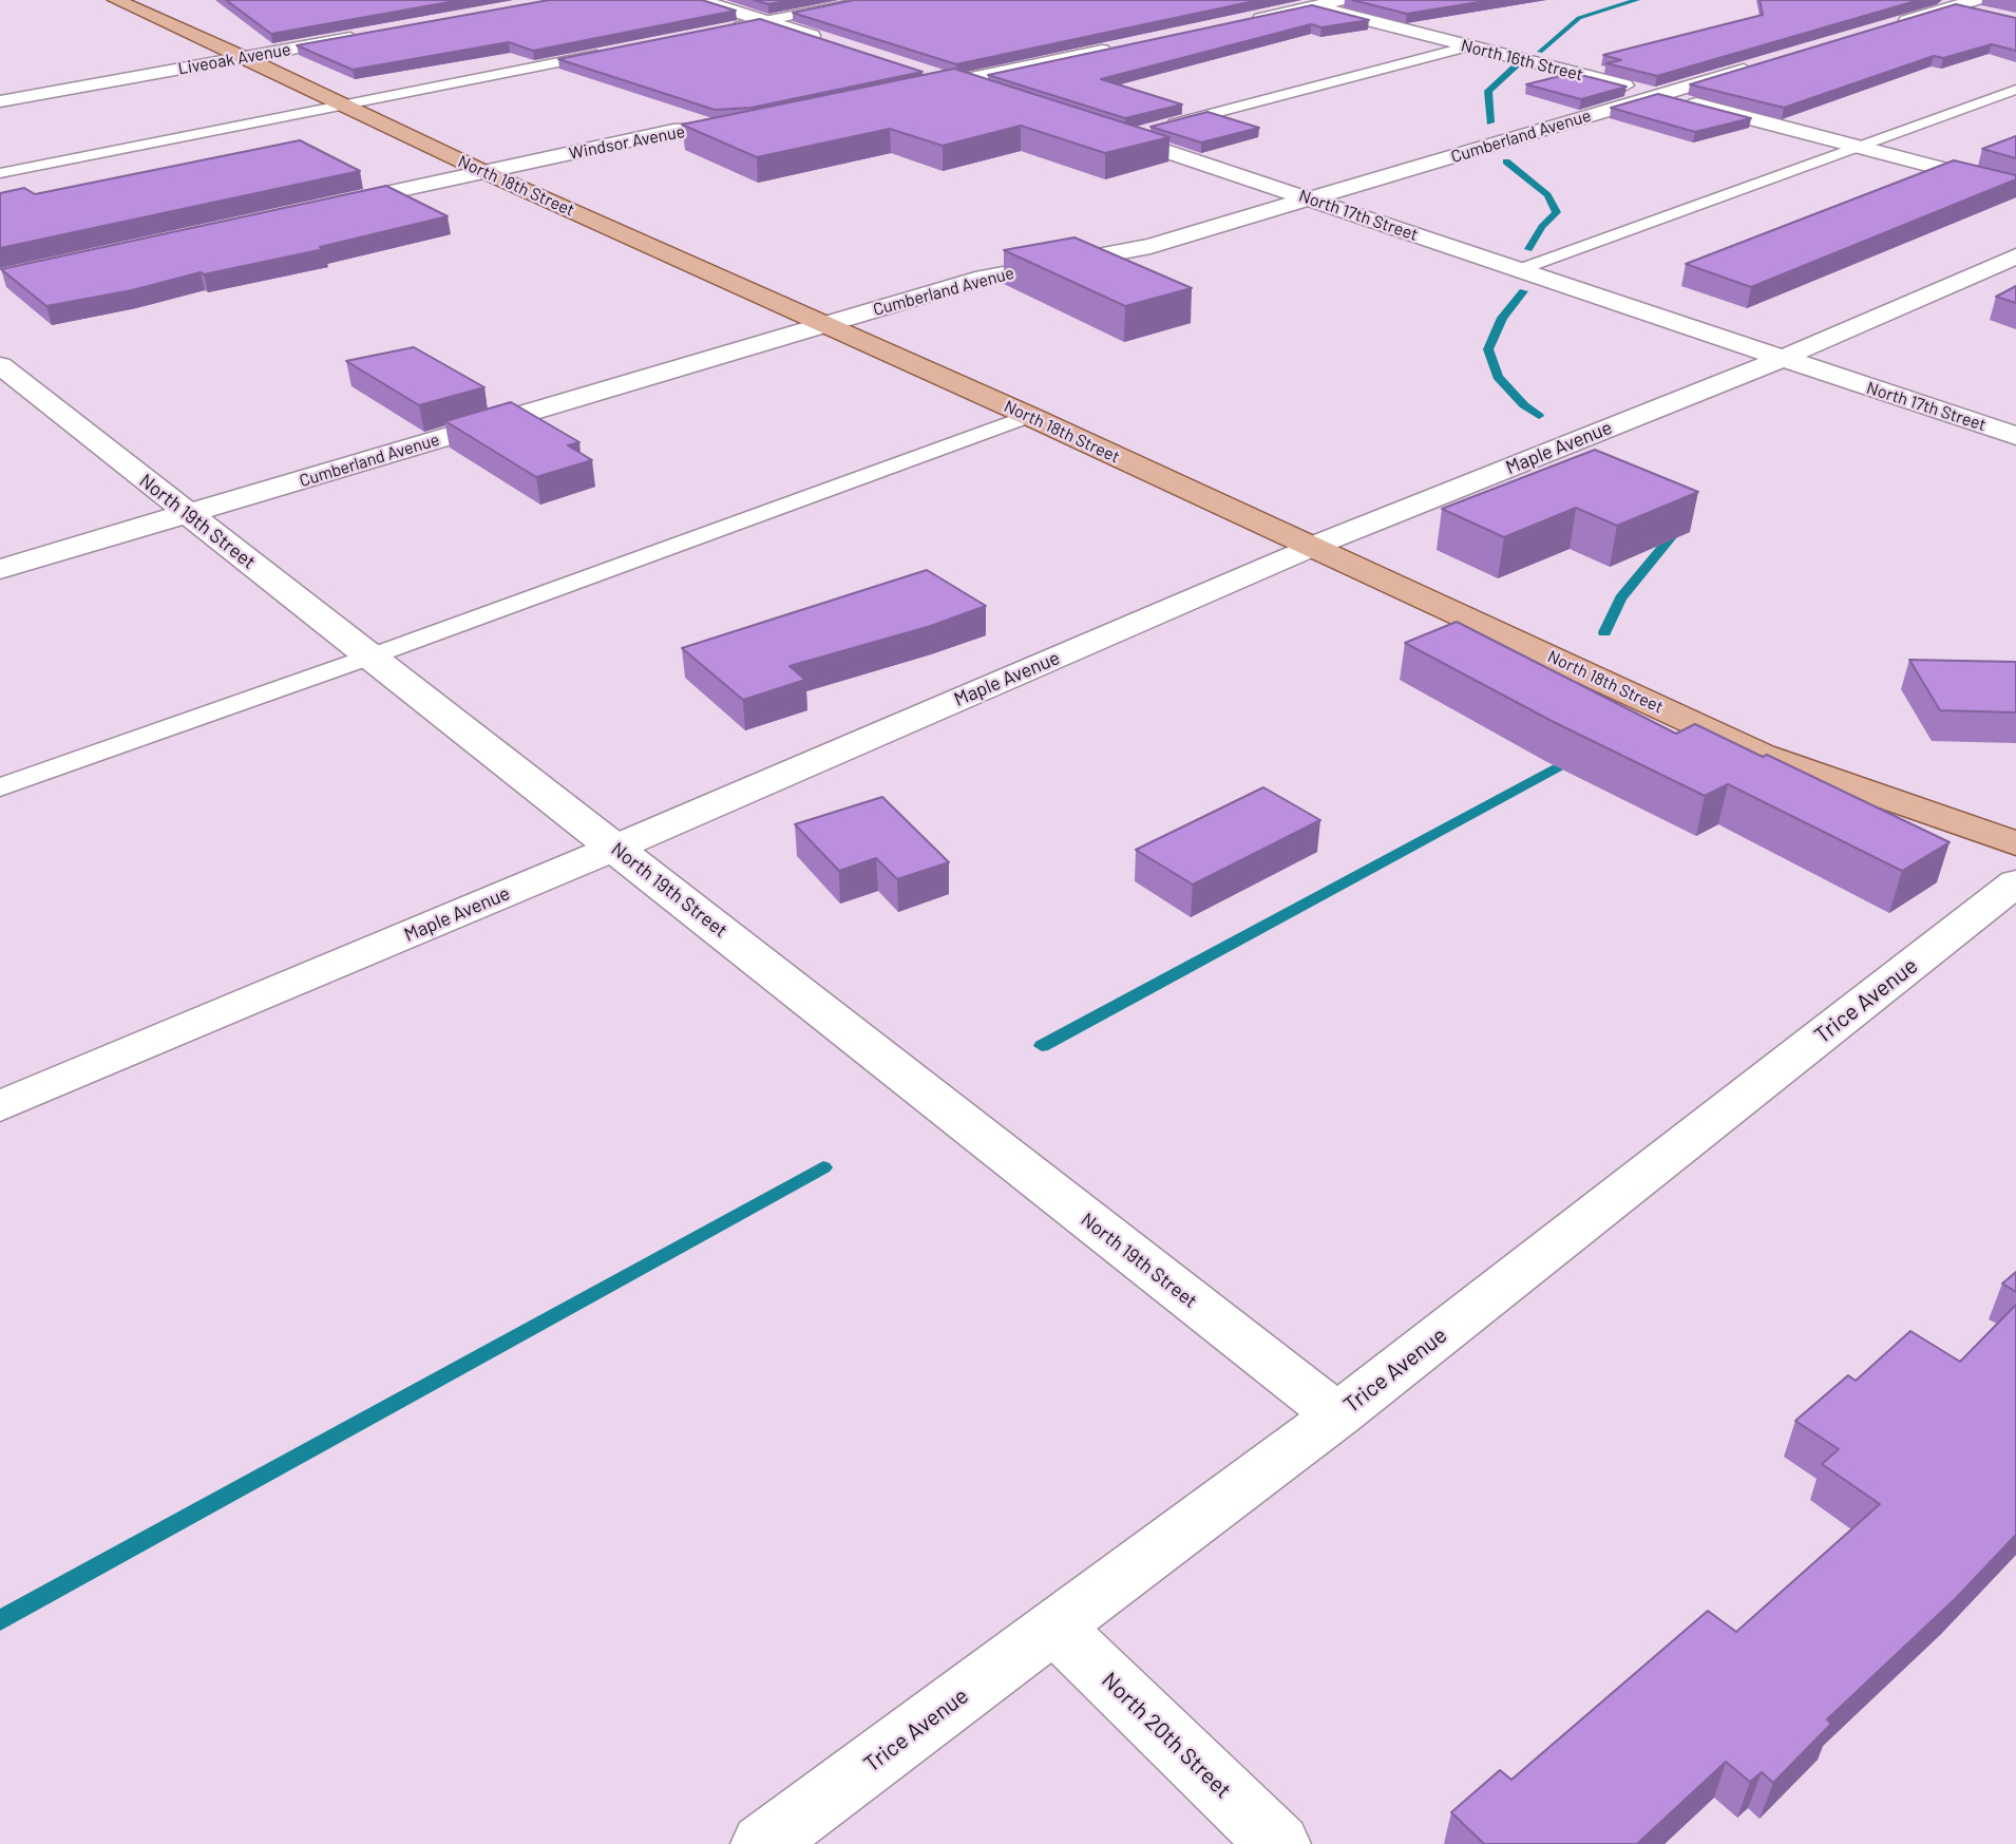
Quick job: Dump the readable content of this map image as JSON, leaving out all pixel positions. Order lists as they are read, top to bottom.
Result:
{
  "streets": {
    "main road": ["North 18th Street"],
    "street": [
      "Liveoak Avenue",
      "North 16th Street",
      "Cumberland Avenue",
      "Windsor Avenue",
      "North 17th Street",
      "Maple Avenue",
      "North 19th Street",
      "Trice Avenue",
      "North 20th Street"
    ]
  },
  "crossings": [
    ["Liveoak Avenue", "North 18th Street"],
    ["North 16th Street", "Cumberland Avenue"],
    ["Cumberland Avenue", "North 18th Street"],
    ["Cumberland Avenue", "North 17th Street"],
    ["Cumberland Avenue", "North 19th Street"],
    ["Windsor Avenue", "North 18th Street"],
    ["North 18th Street", "Maple Avenue"],
    ["North 17th Street", "Maple Avenue"],
    ["Maple Avenue", "North 19th Street"],
    ["North 19th Street", "Trice Avenue"],
    ["Trice Avenue", "North 20th Street"]
  ]
}
